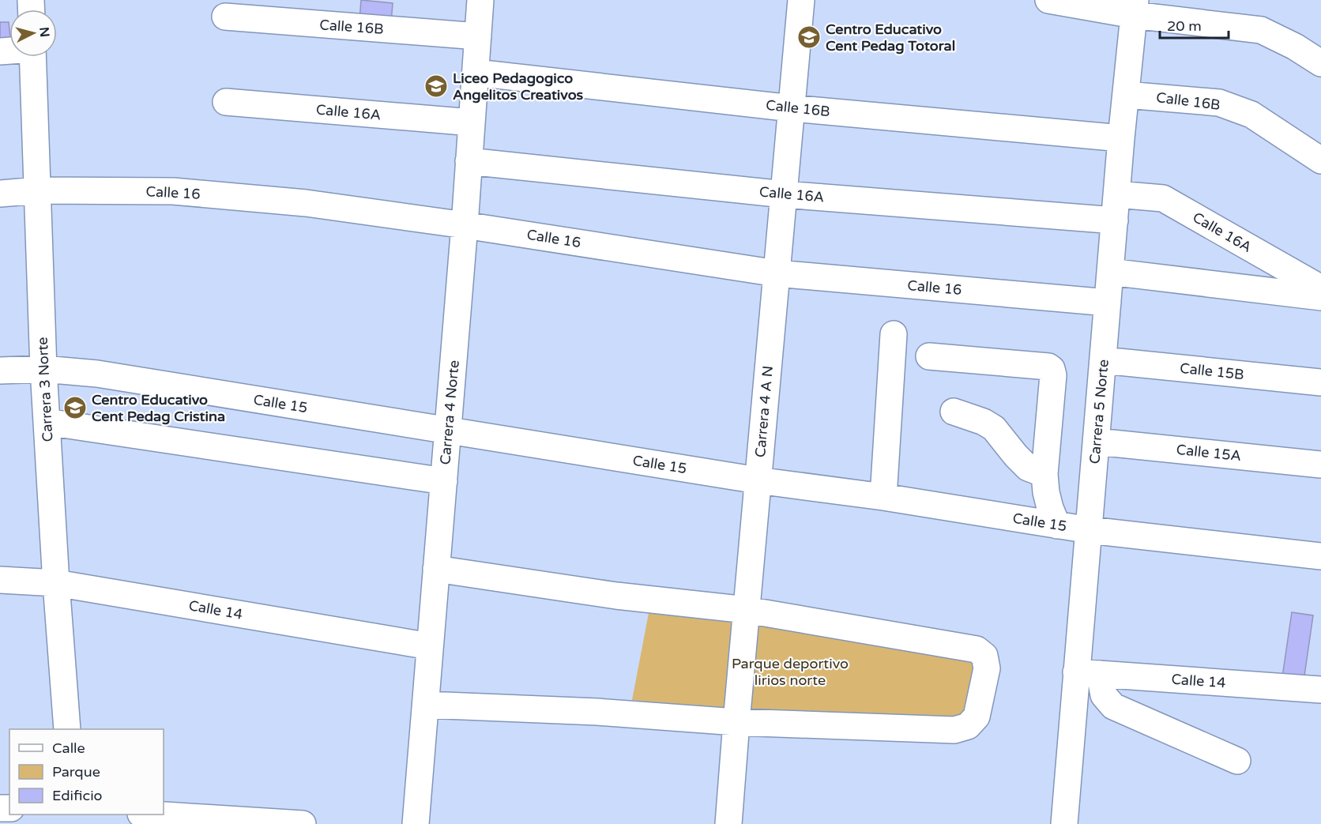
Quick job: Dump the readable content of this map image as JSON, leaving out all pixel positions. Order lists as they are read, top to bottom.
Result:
{
  "streets": {
    "street": [
      "Calle 16B",
      "Calle 16A",
      "Calle 16",
      "Calle 15B",
      "Carrera 3 Norte",
      "Calle 15",
      "Carrera 4 A N",
      "Carrera 5 Norte",
      "Carrera 4 Norte",
      "Calle 15A",
      "Calle 14"
    ]
  },
  "crossings": [
    ["Calle 16B", "Carrera 4 A N"],
    ["Calle 16B", "Carrera 5 Norte"],
    ["Calle 16B", "Carrera 4 Norte"],
    ["Calle 16A", "Carrera 4 A N"],
    ["Calle 16A", "Carrera 5 Norte"],
    ["Calle 16A", "Carrera 4 Norte"],
    ["Calle 16", "Carrera 3 Norte"],
    ["Calle 16", "Carrera 4 A N"],
    ["Calle 16", "Carrera 5 Norte"],
    ["Calle 16", "Carrera 4 Norte"],
    ["Calle 15B", "Carrera 5 Norte"],
    ["Carrera 3 Norte", "Calle 15"],
    ["Carrera 3 Norte", "Calle 14"],
    ["Calle 15", "Carrera 4 A N"],
    ["Calle 15", "Carrera 5 Norte"],
    ["Calle 15", "Carrera 4 Norte"],
    ["Carrera 5 Norte", "Calle 15A"],
    ["Carrera 5 Norte", "Calle 14"],
    ["Carrera 4 Norte", "Calle 14"]
  ],
  "parks": ["Parque deportivo lirios norte"],
  "places": {
    "school or university": ["Centro Educativo Cent Pedag Totoral", "Liceo Pedagogico Angelitos Creativos", "Centro Educativo Cent Pedag Cristina"]
  },
  "legend": ["Calle", "Parque", "Edificio"],
  "scale_bar": "20 m",
  "north": "right"
}
